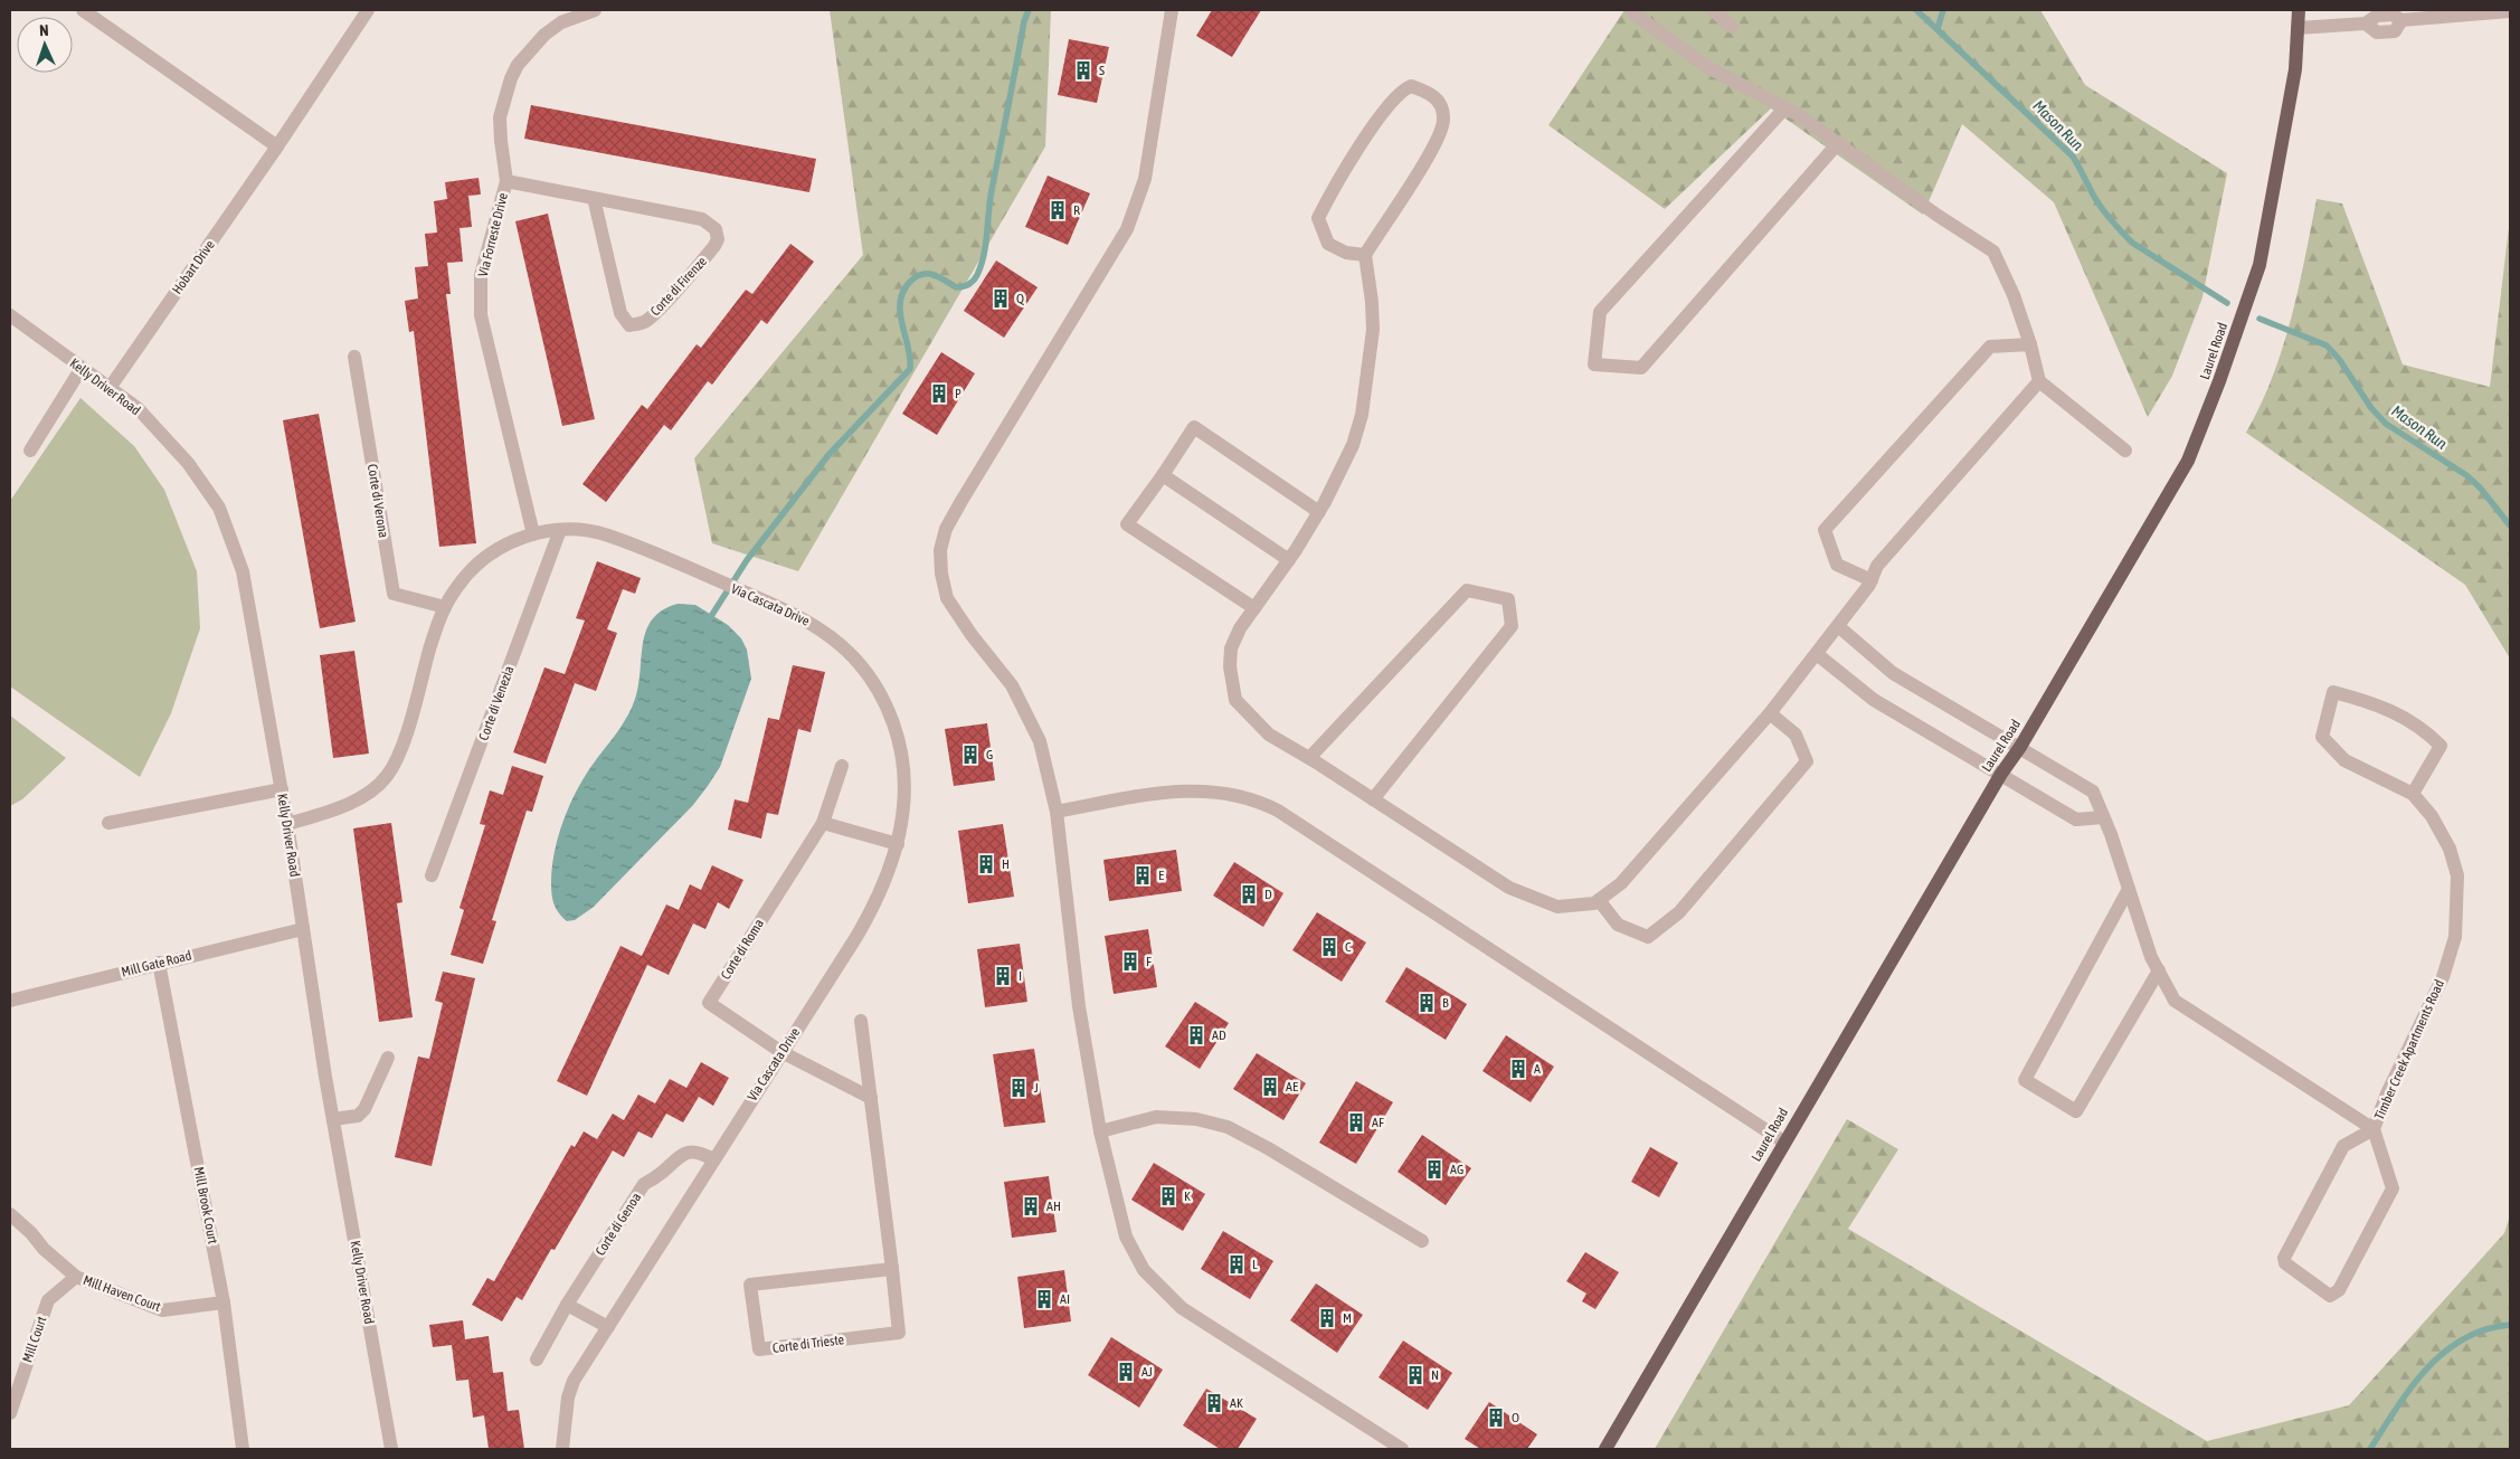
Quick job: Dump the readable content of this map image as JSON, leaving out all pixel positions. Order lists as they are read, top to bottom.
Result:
{
  "streets": {
    "main road": ["Laurel Road"],
    "street": [
      "Via Forreste Drive",
      "Hobart Drive",
      "Corte di Firenze",
      "Kelly Driver Road",
      "Corte di Verona",
      "Via Cascata Drive",
      "Corte di Venezia",
      "Corte di Roma",
      "Mill Gate Road",
      "Timber Creek Apartments Road",
      "Mill Brook Court",
      "Corte di Genoa",
      "Mill Haven Court",
      "Mill Court",
      "Corte di Trieste"
    ]
  },
  "crossings": [
    ["Via Forreste Drive", "Corte di Firenze"],
    ["Via Forreste Drive", "Via Cascata Drive"],
    ["Hobart Drive", "Kelly Driver Road"],
    ["Laurel Road", "Timber Creek Apartments Road"],
    ["Kelly Driver Road", "Via Cascata Drive"],
    ["Kelly Driver Road", "Mill Gate Road"],
    ["Corte di Verona", "Via Cascata Drive"],
    ["Via Cascata Drive", "Corte di Venezia"],
    ["Via Cascata Drive", "Corte di Roma"],
    ["Via Cascata Drive", "Corte di Genoa"],
    ["Mill Gate Road", "Mill Brook Court"],
    ["Mill Brook Court", "Mill Haven Court"],
    ["Mill Haven Court", "Mill Court"]
  ],
  "water": ["Mason Run"],
  "places": {
    "building": [
      "S",
      "R",
      "Q",
      "P",
      "G",
      "H",
      "E",
      "D",
      "C",
      "F",
      "I",
      "B",
      "AD",
      "A",
      "AE",
      "J",
      "AF",
      "AG",
      "K",
      "AH",
      "L",
      "AI",
      "M",
      "AJ",
      "N",
      "AK",
      "O"
    ]
  },
  "north": "top"
}
